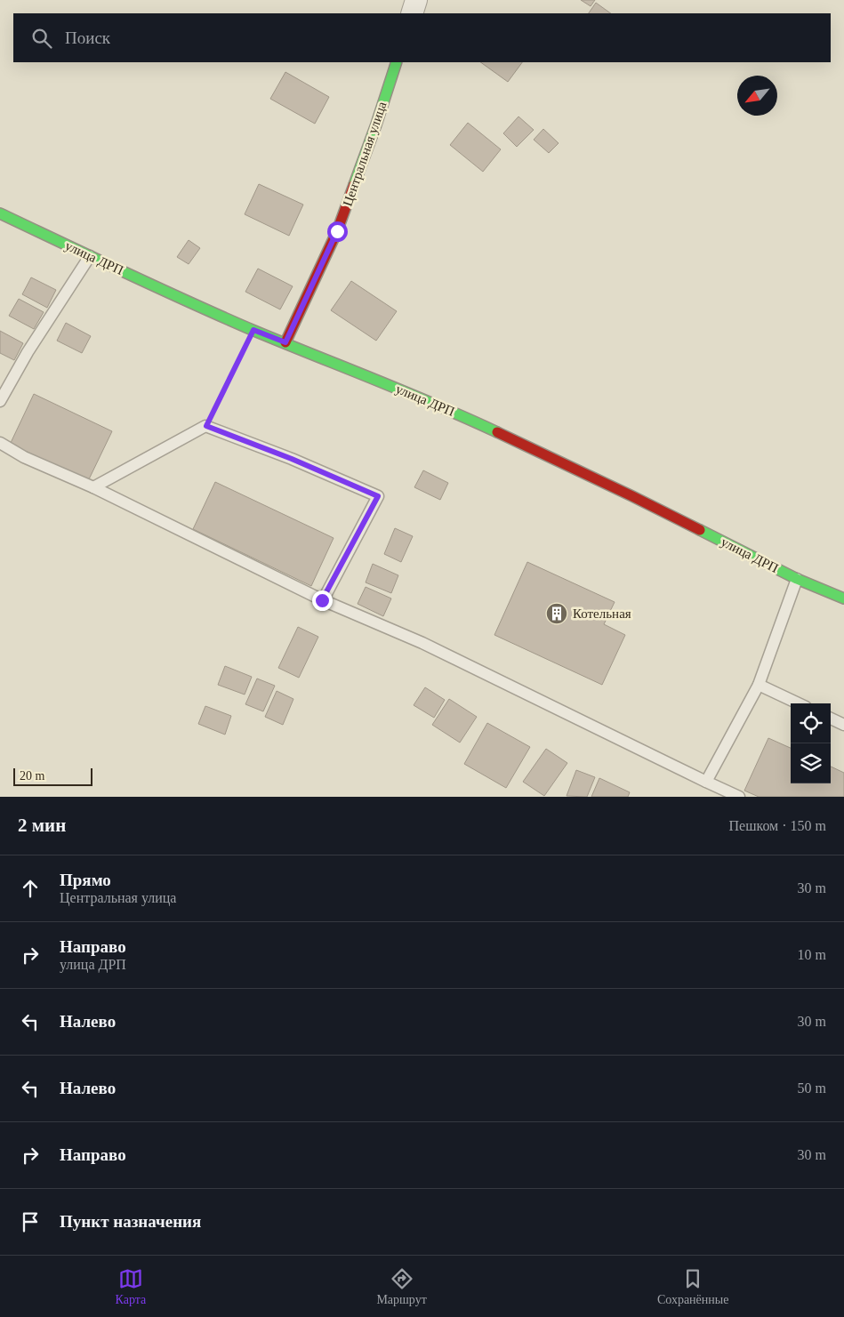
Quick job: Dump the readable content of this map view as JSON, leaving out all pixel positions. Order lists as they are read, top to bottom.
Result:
{
  "streets": {
    "street": ["Центральная улица", "улица ДРП"]
  },
  "crossings": [
    ["Центральная улица", "улица ДРП"]
  ],
  "places": {
    "building": ["Котельная"]
  },
  "scale_bar": "20 m",
  "north": "bottom left",
  "page": {
    "search": "Поиск",
    "scale": "20 m",
    "heading": ["2 мин", "Пешком · 150 m"],
    "list": [
      ["Прямо", "Центральная улица", "30 m"],
      ["Направо", "улица ДРП", "10 m"],
      ["Налево", "30 m"],
      ["Налево", "50 m"],
      ["Направо", "30 m"],
      "Пункт назначения"
    ],
    "nav": ["Карта", "Маршрут", "Сохранённые"]
  }
}
